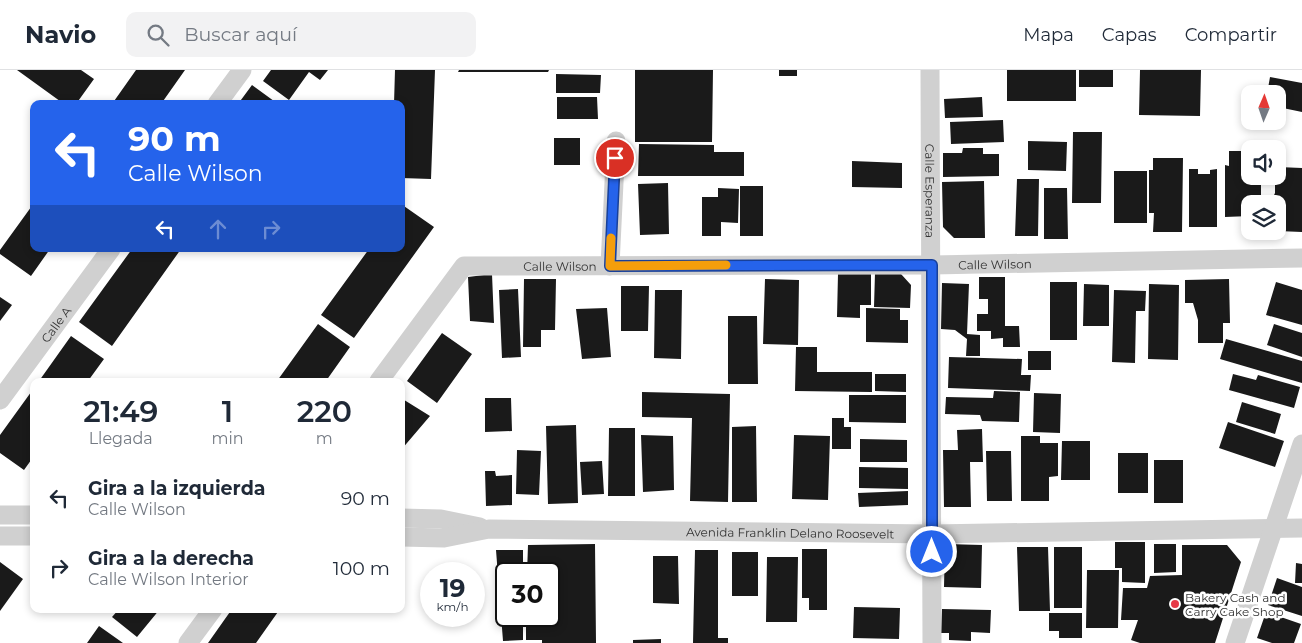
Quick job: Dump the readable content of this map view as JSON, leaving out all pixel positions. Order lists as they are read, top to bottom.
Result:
{
  "streets": {
    "street": [
      "Calle Esperanza",
      "Calle Wilson",
      "Calle A",
      "Avenida Franklin Delano Roosevelt"
    ]
  },
  "crossings": [
    ["Calle Esperanza", "Calle Wilson"],
    ["Calle Esperanza", "Avenida Franklin Delano Roosevelt"]
  ],
  "places": ["Bakery Cash and Carry Cake Shop"],
  "north": "top",
  "page": {
    "header": "Navio",
    "search": "Buscar aquí",
    "nav": ["Mapa", "Capas", "Compartir"],
    "turn": ["90 m", "Calle Wilson"],
    "eta": [
      "21:49",
      "Llegada",
      "1",
      "min",
      "220",
      "m"
    ],
    "list": [
      {
        "name": "Gira a la izquierda",
        "note": "Calle Wilson",
        "value": "90 m"
      },
      {
        "name": "Gira a la derecha",
        "note": "Calle Wilson Interior",
        "value": "100 m"
      }
    ],
    "speed": "19 km/h",
    "limit": "30"
  }
}
